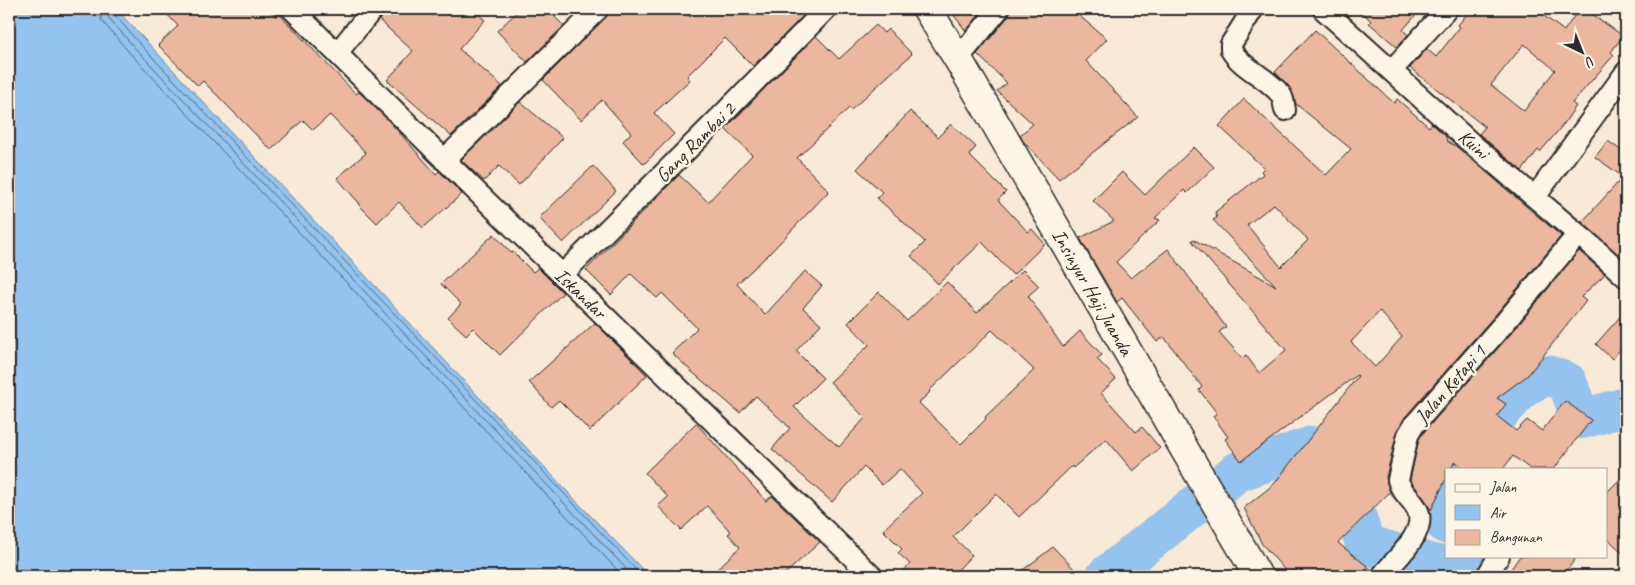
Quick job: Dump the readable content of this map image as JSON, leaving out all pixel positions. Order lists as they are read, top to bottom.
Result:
{
  "streets": {
    "street": [
      "Gang Rambai 2",
      "Kuini",
      "Insinyur Haji Juanda",
      "Iskandar",
      "Jalan Ketapi 1"
    ]
  },
  "crossings": [
    ["Gang Rambai 2", "Iskandar"],
    ["Kuini", "Jalan Ketapi 1"]
  ],
  "legend": ["Jalan", "Air", "Bangunan"],
  "north": "bottom right"
}
